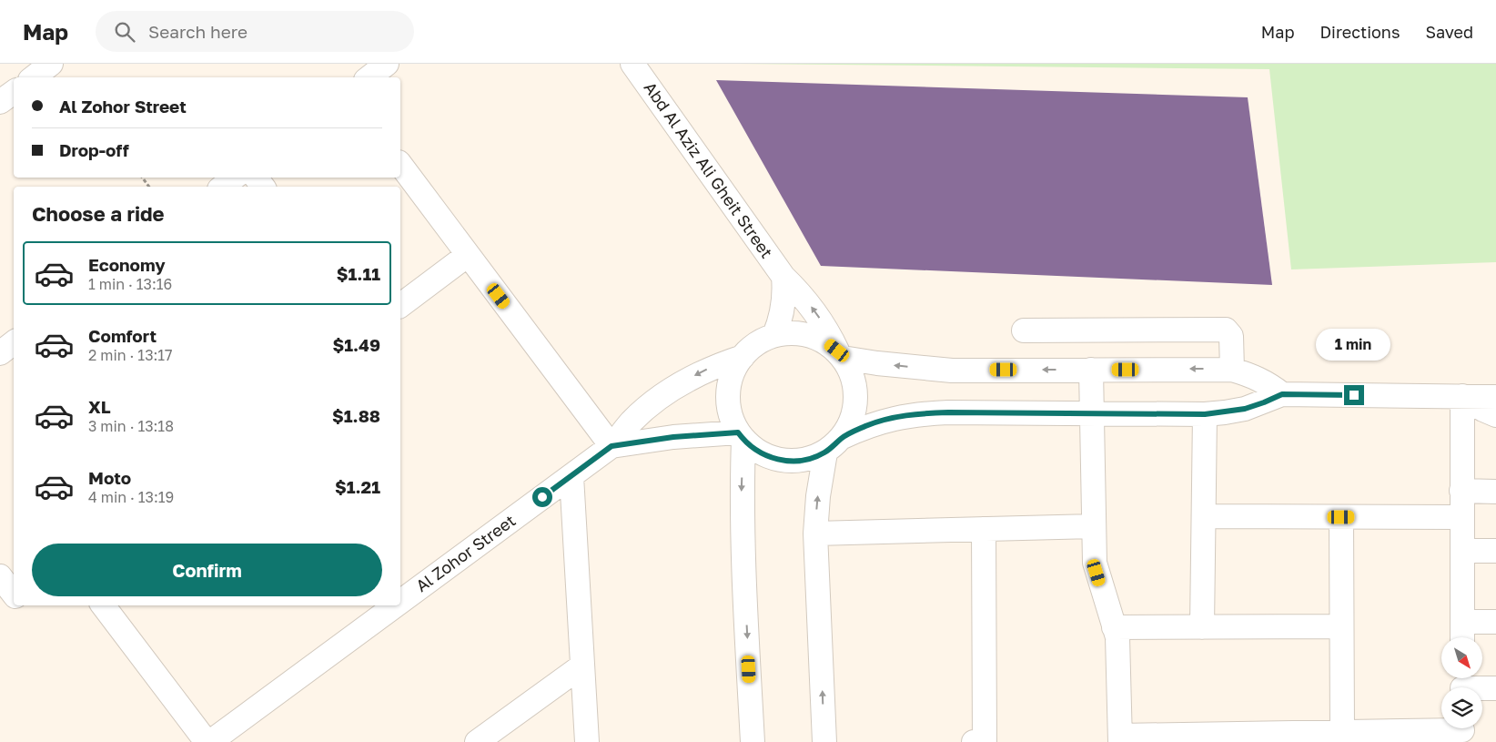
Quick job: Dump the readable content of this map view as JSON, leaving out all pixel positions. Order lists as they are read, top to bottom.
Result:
{
  "streets": {
    "street": ["Abd Al Aziz Ali Gheit Street", "Al Zohor Street"]
  },
  "crossings": [
    ["Abd Al Aziz Ali Gheit Street", "Al Zohor Street"]
  ],
  "north": "bottom right",
  "page": {
    "header": "Map",
    "search": "Search here",
    "nav": ["Map", "Directions", "Saved"],
    "banner": ["Al Zohor Street", "Drop-off"],
    "heading": "Choose a ride",
    "list": [
      {
        "name": "Economy",
        "note": "1 min · 13:16",
        "value": "$1.11"
      },
      {
        "name": "Comfort",
        "note": "2 min · 13:17",
        "value": "$1.49"
      },
      {
        "name": "XL",
        "note": "3 min · 13:18",
        "value": "$1.88"
      },
      {
        "name": "Moto",
        "note": "4 min · 13:19",
        "value": "$1.21"
      }
    ],
    "bubble": "1 min",
    "buttons": "Confirm"
  }
}
